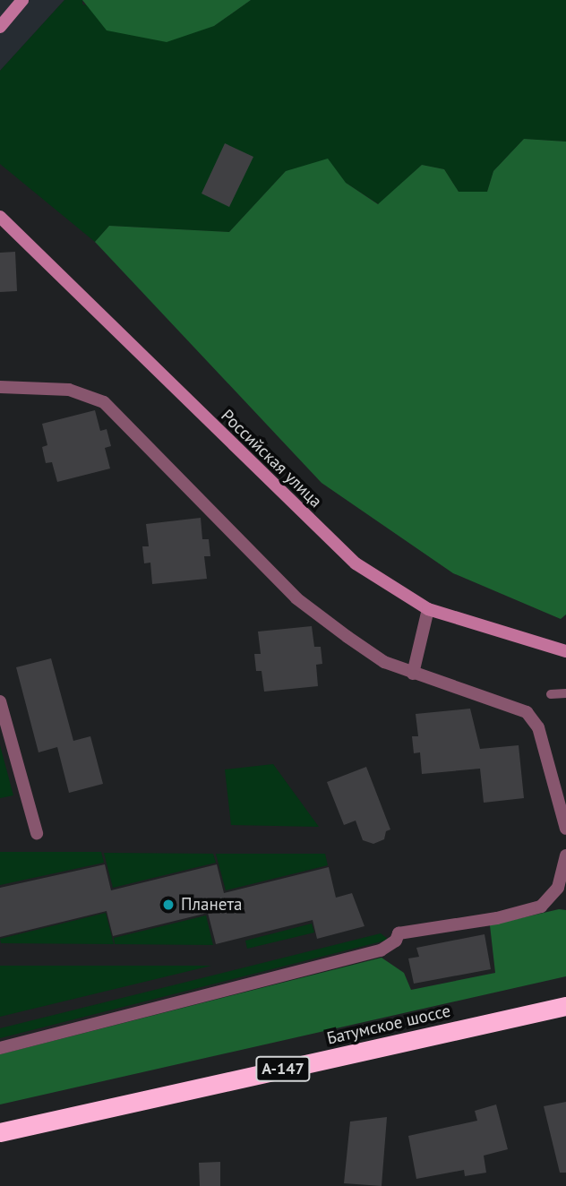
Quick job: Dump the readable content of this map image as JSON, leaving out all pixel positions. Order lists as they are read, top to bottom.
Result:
{
  "streets": {
    "highway": ["Батумское шоссе", "А-147"],
    "main road": ["Российская улица"]
  },
  "places": ["Планета"]
}
